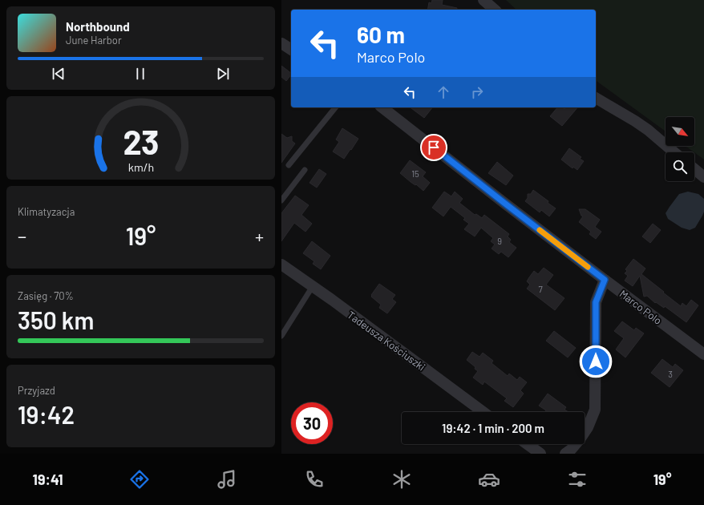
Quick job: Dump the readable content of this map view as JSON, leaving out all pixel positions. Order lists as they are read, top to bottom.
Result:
{
  "streets": {
    "street": ["Marco Polo", "Tadeusza Kościuszki"]
  },
  "house_numbers": [
    "15",
    "9",
    "7",
    "3"
  ],
  "north": "bottom right",
  "page": {
    "turn": ["60 m", "Marco Polo"],
    "song": ["Northbound", "June Harbor"],
    "tile": [
      "Klimatyzacja",
      ["Zasięg · 70%", "350 km"],
      ["Przyjazd", "19:42"]
    ],
    "heat": ["−", "19°", "+"],
    "limit": "30",
    "trip": "19:42 · 1 min · 200 m",
    "tabs": ["19:41", "19°"],
    "gauge": ["23", "km/h"]
  }
}
